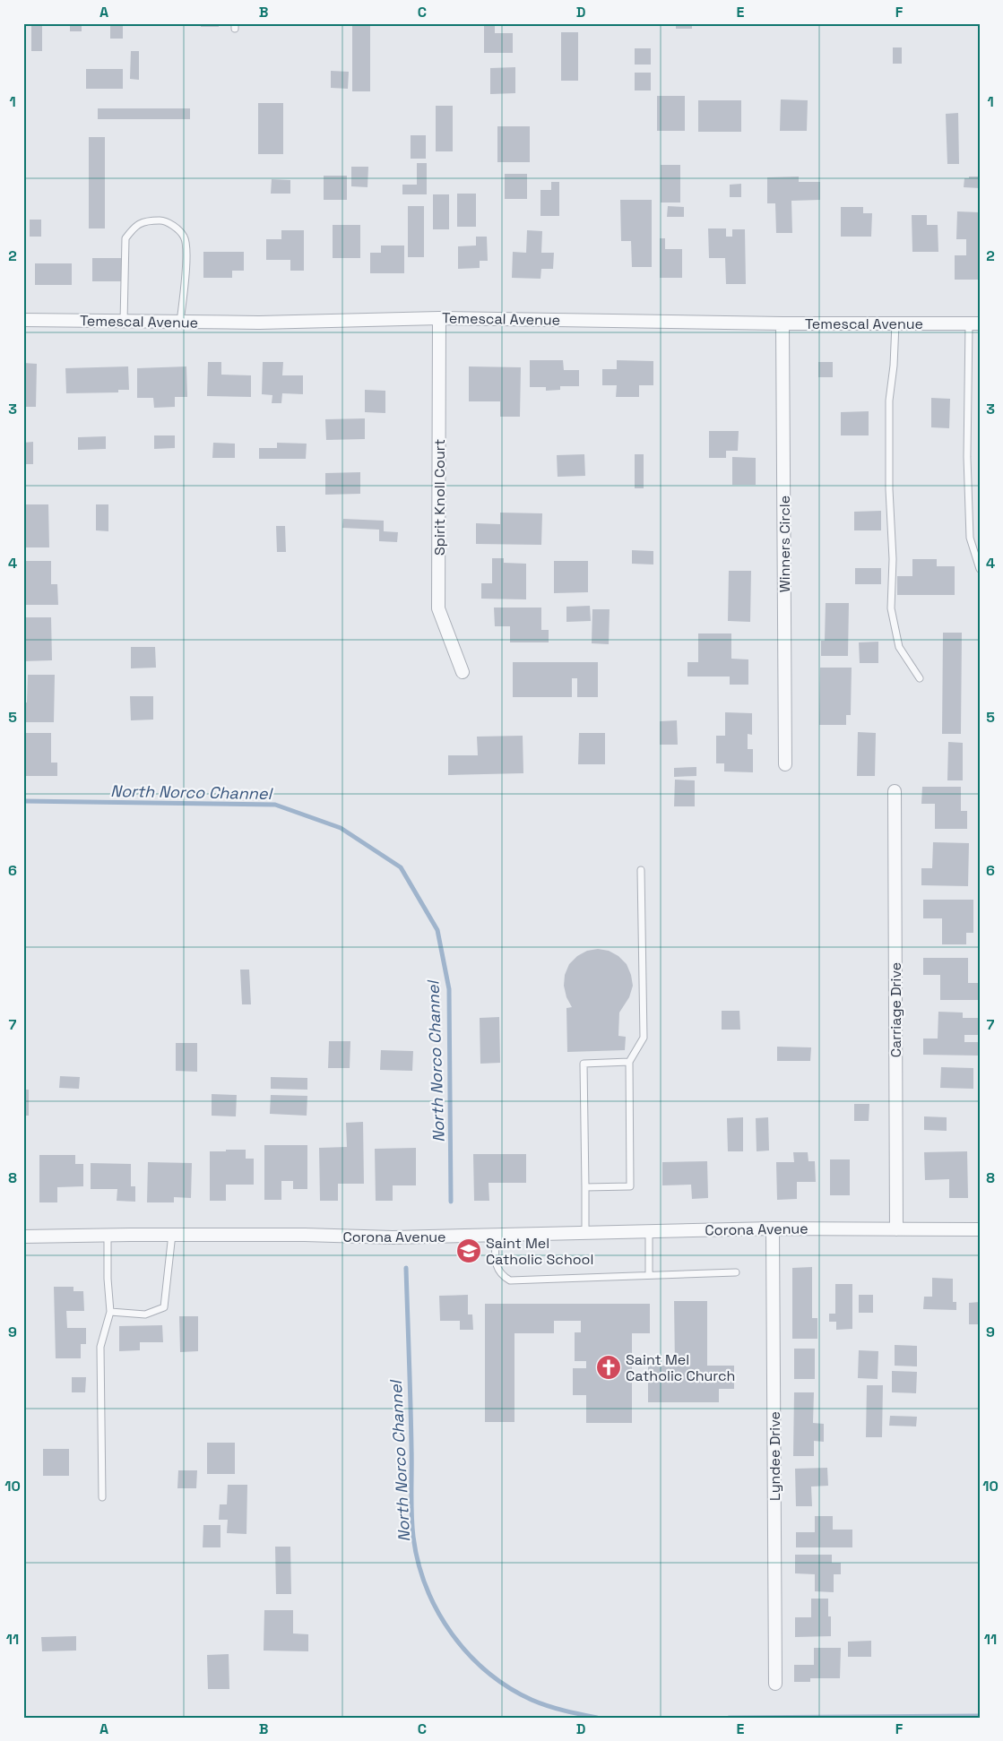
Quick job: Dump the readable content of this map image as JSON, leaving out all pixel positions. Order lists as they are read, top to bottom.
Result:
{
  "streets": {
    "street": [
      "Temescal Avenue",
      "Spirit Knoll Court",
      "Winners Circle",
      "Carriage Drive",
      "Corona Avenue",
      "Lyndee Drive"
    ]
  },
  "crossings": [
    ["Temescal Avenue", "Spirit Knoll Court"],
    ["Temescal Avenue", "Winners Circle"],
    ["Carriage Drive", "Corona Avenue"],
    ["Corona Avenue", "Lyndee Drive"]
  ],
  "water": ["North Norco Channel"],
  "places": {
    "school or university": ["Saint Mel Catholic School"],
    "church": ["Saint Mel Catholic Church"]
  },
  "grid": {
    "columns": [
      "A",
      "B",
      "C",
      "D",
      "E",
      "F"
    ],
    "rows": [
      "1",
      "2",
      "3",
      "4",
      "5",
      "6",
      "7",
      "8",
      "9",
      "10",
      "11"
    ]
  }
}
